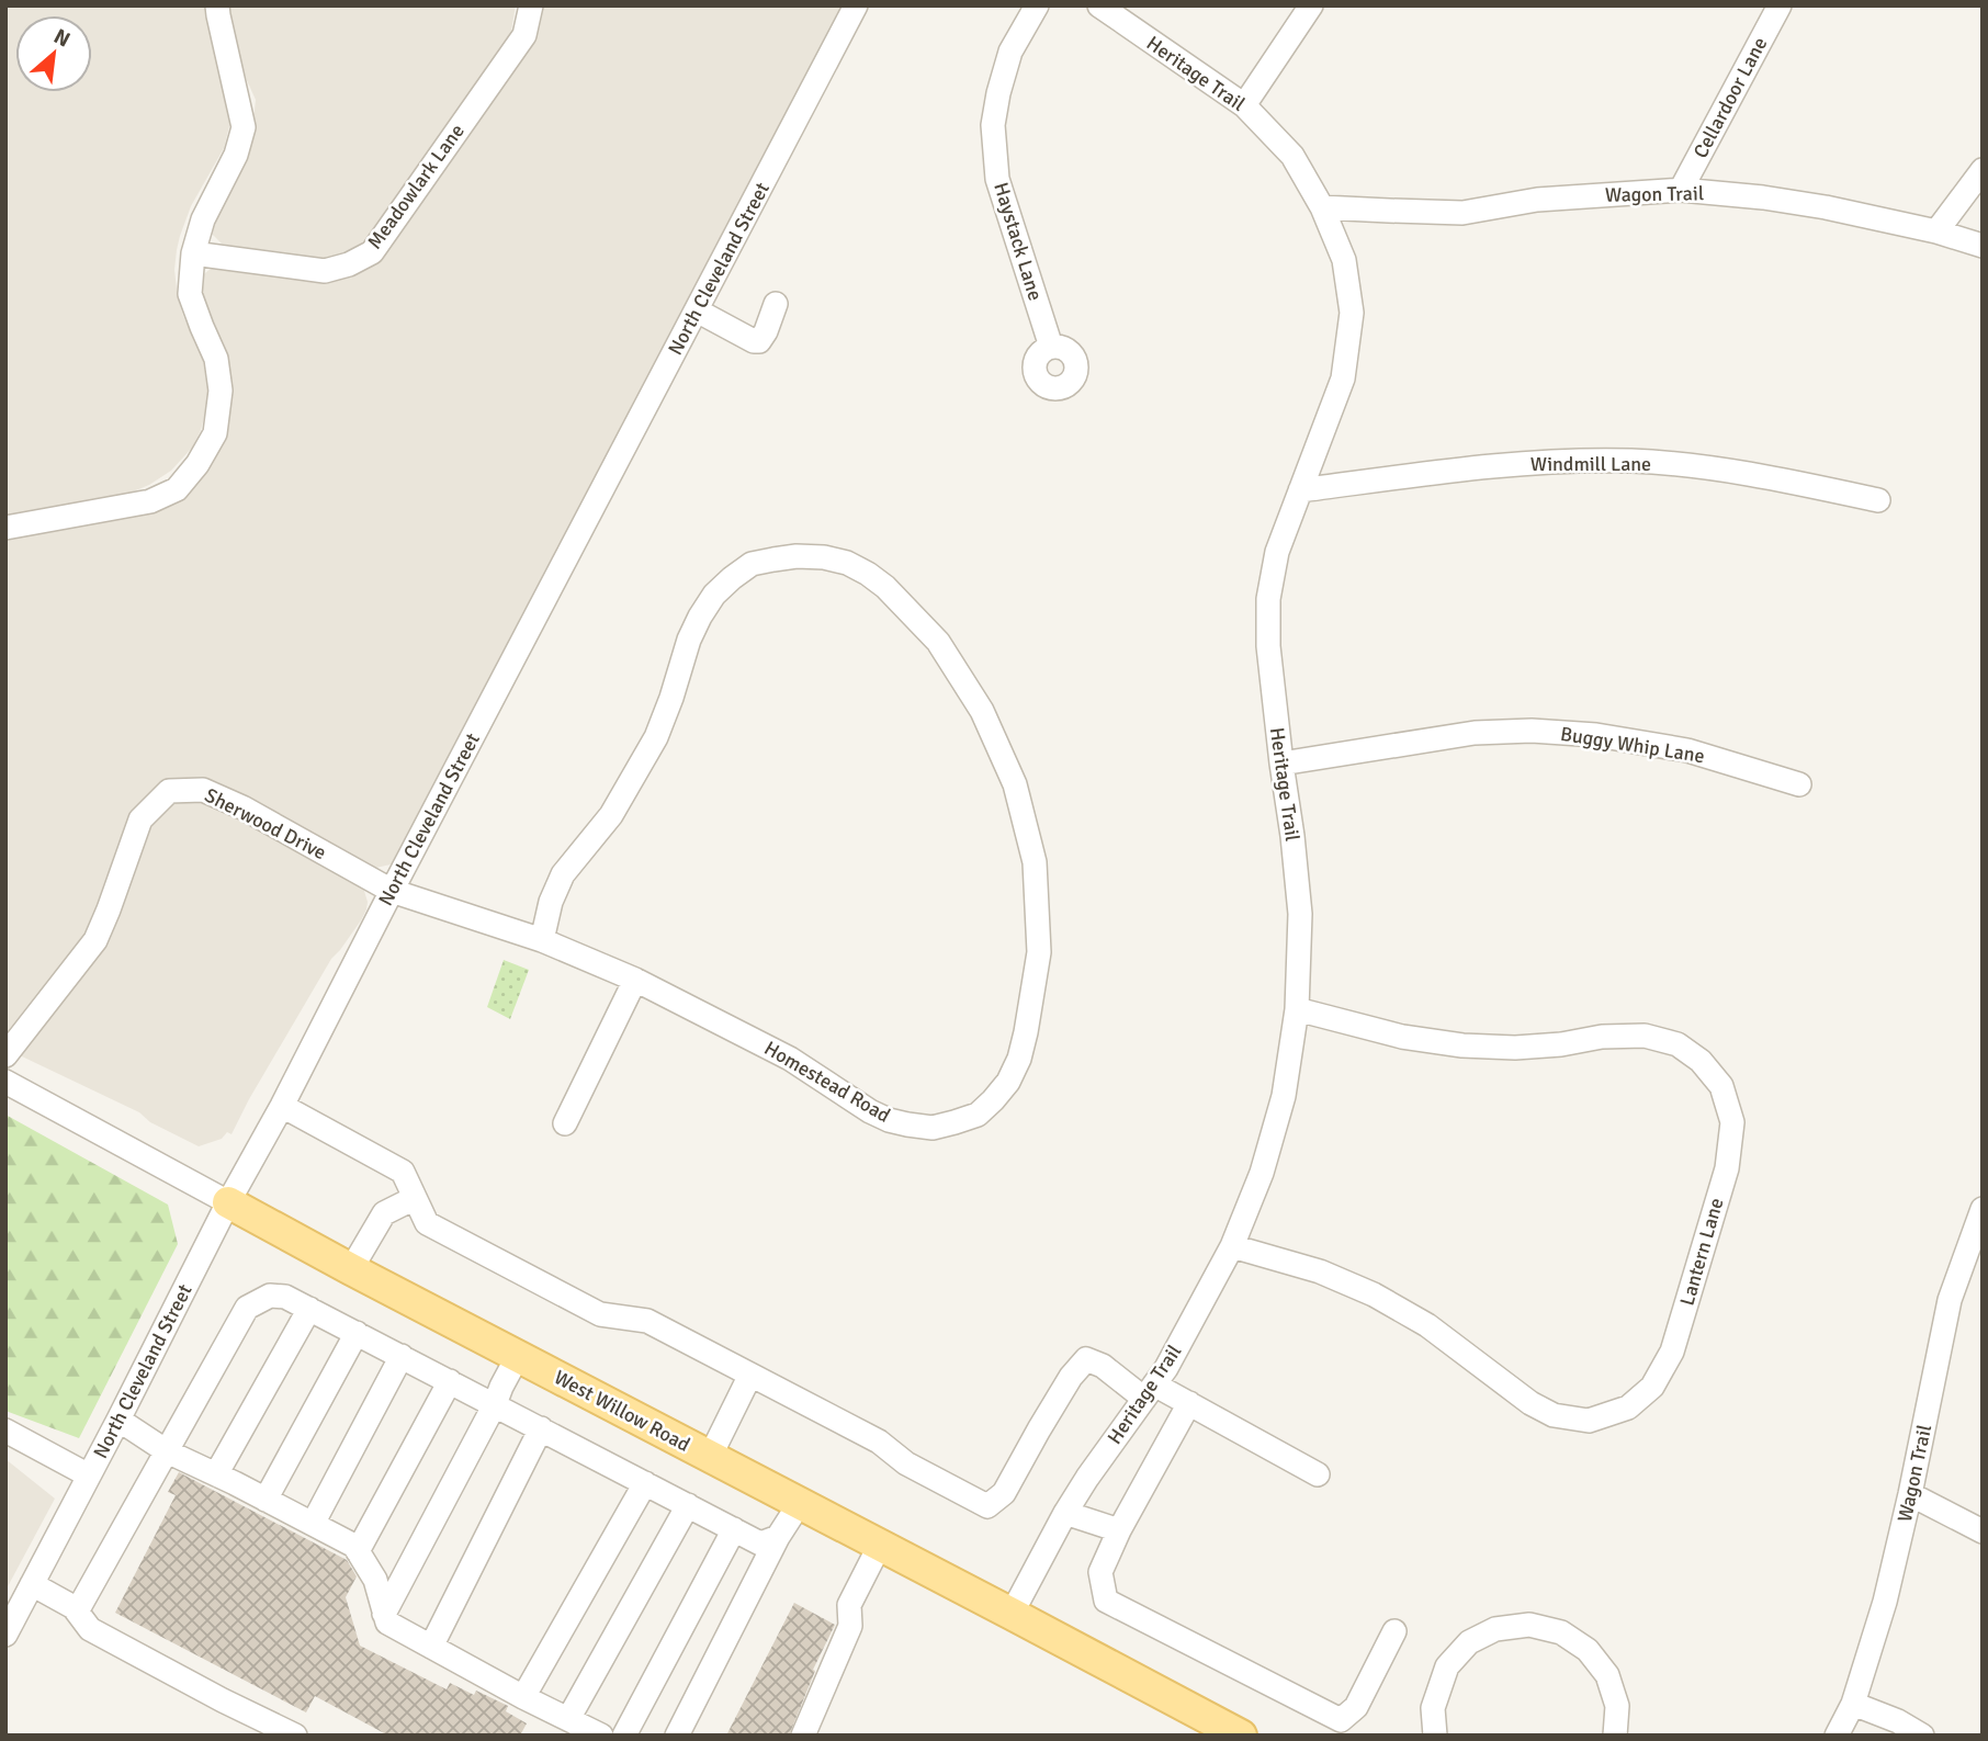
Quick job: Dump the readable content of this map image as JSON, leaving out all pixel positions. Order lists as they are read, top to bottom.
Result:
{
  "streets": {
    "main road": ["West Willow Road"],
    "street": [
      "Heritage Trail",
      "Cellardoor Lane",
      "Meadowlark Lane",
      "Wagon Trail",
      "Haystack Lane",
      "North Cleveland Street",
      "Windmill Lane",
      "Buggy Whip Lane",
      "Sherwood Drive",
      "Homestead Road",
      "Lantern Lane"
    ]
  },
  "crossings": [
    ["Heritage Trail", "Wagon Trail"],
    ["Heritage Trail", "Windmill Lane"],
    ["Heritage Trail", "Buggy Whip Lane"],
    ["Heritage Trail", "Lantern Lane"],
    ["Heritage Trail", "West Willow Road"],
    ["Cellardoor Lane", "Wagon Trail"],
    ["North Cleveland Street", "Sherwood Drive"],
    ["North Cleveland Street", "Homestead Road"],
    ["North Cleveland Street", "West Willow Road"],
    ["Sherwood Drive", "Homestead Road"]
  ],
  "north": "top right"
}
